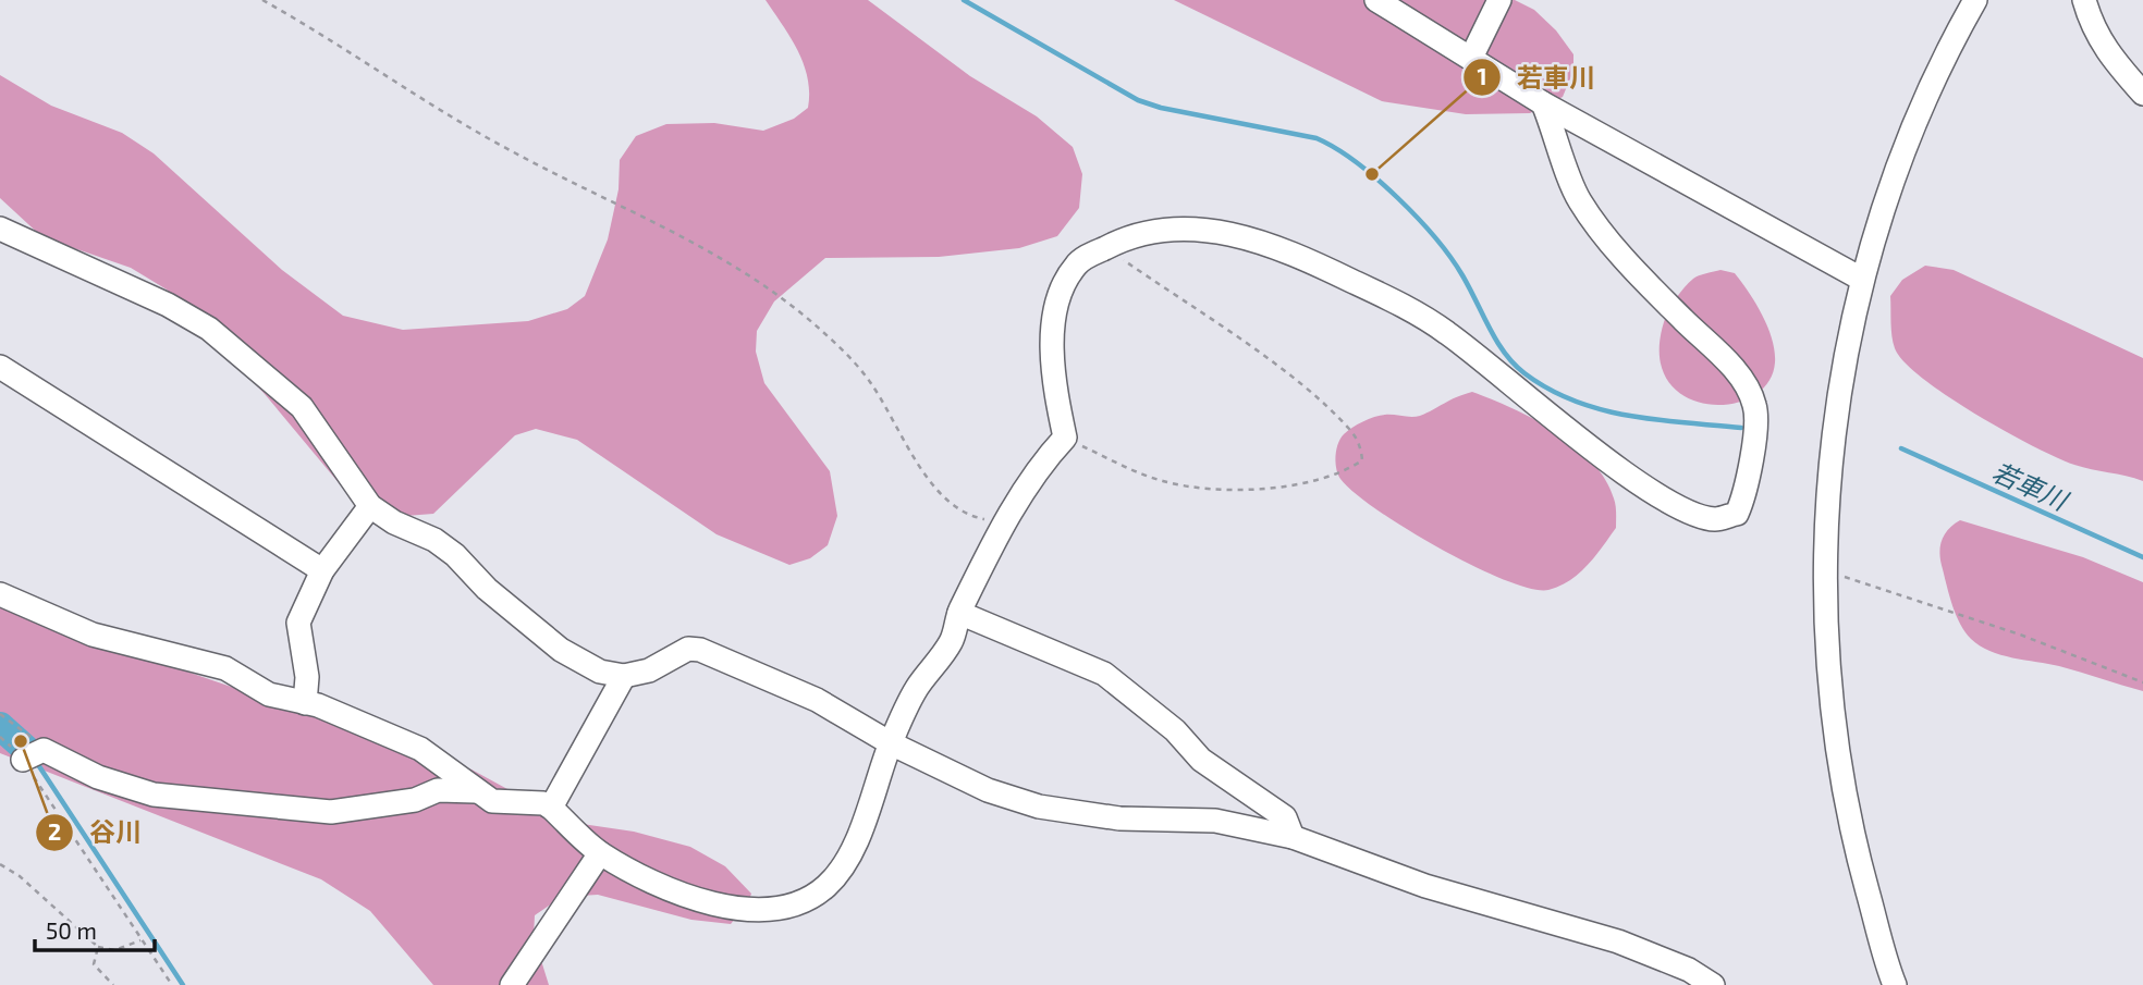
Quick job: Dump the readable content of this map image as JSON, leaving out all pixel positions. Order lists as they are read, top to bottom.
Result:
{
  "water": ["若車川"],
  "places": ["若車川", "谷川"],
  "scale_bar": "50 m"
}
